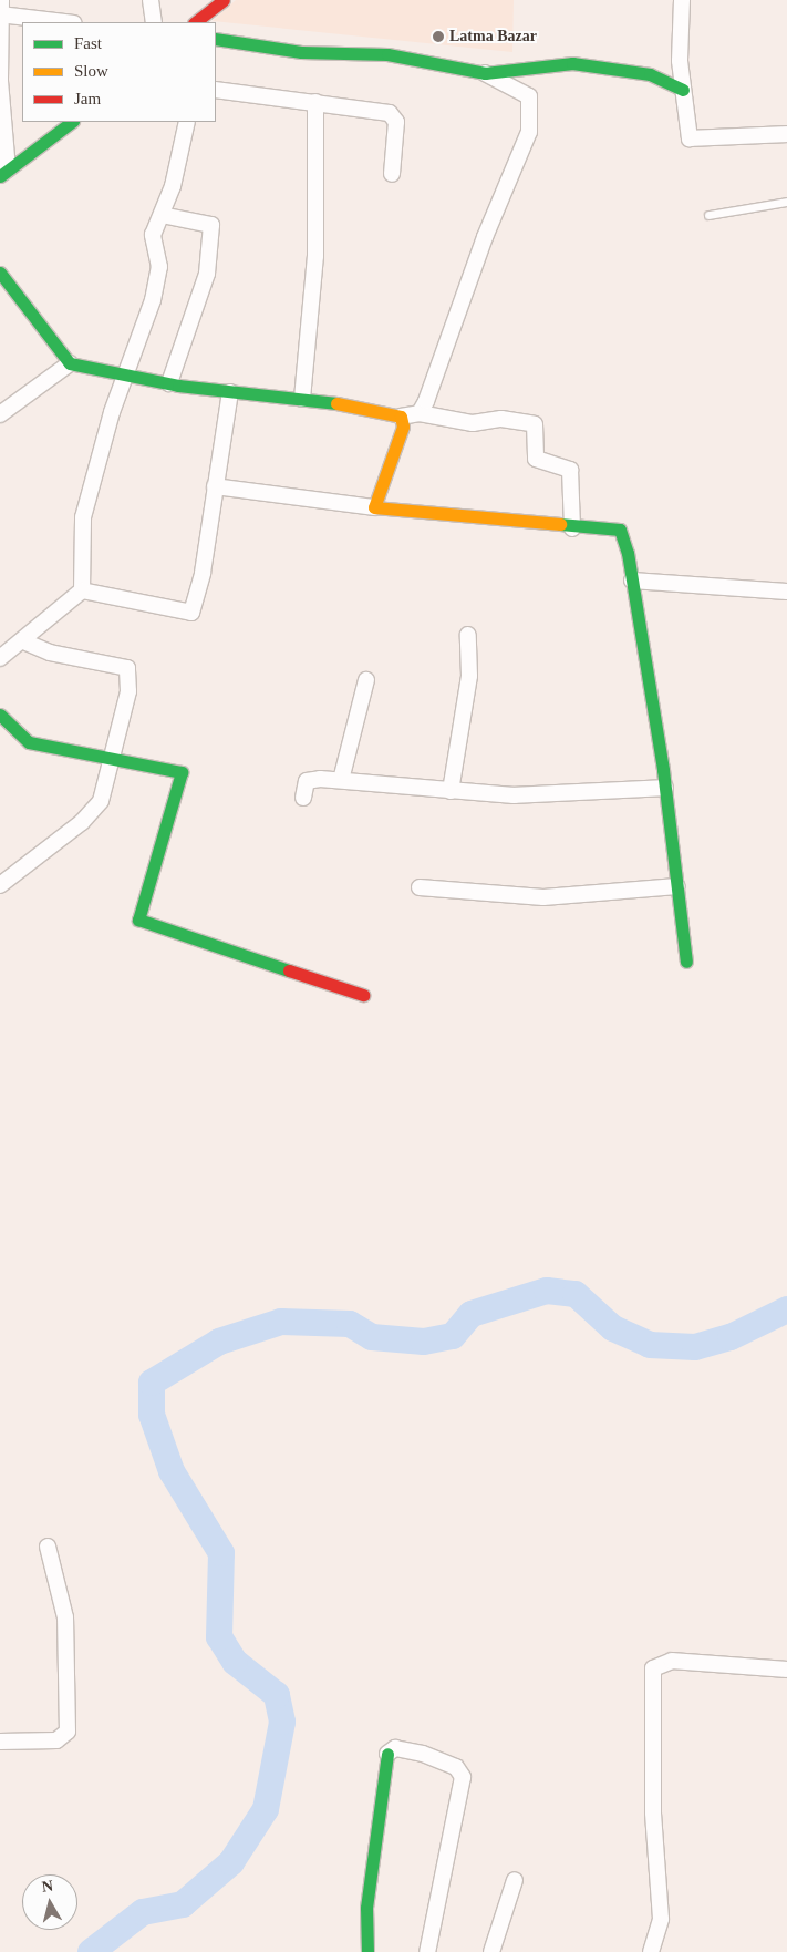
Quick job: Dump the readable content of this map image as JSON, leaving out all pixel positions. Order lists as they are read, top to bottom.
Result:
{
  "places": ["Latma Bazar"],
  "legend": ["Fast", "Slow", "Jam"],
  "north": "top"
}
